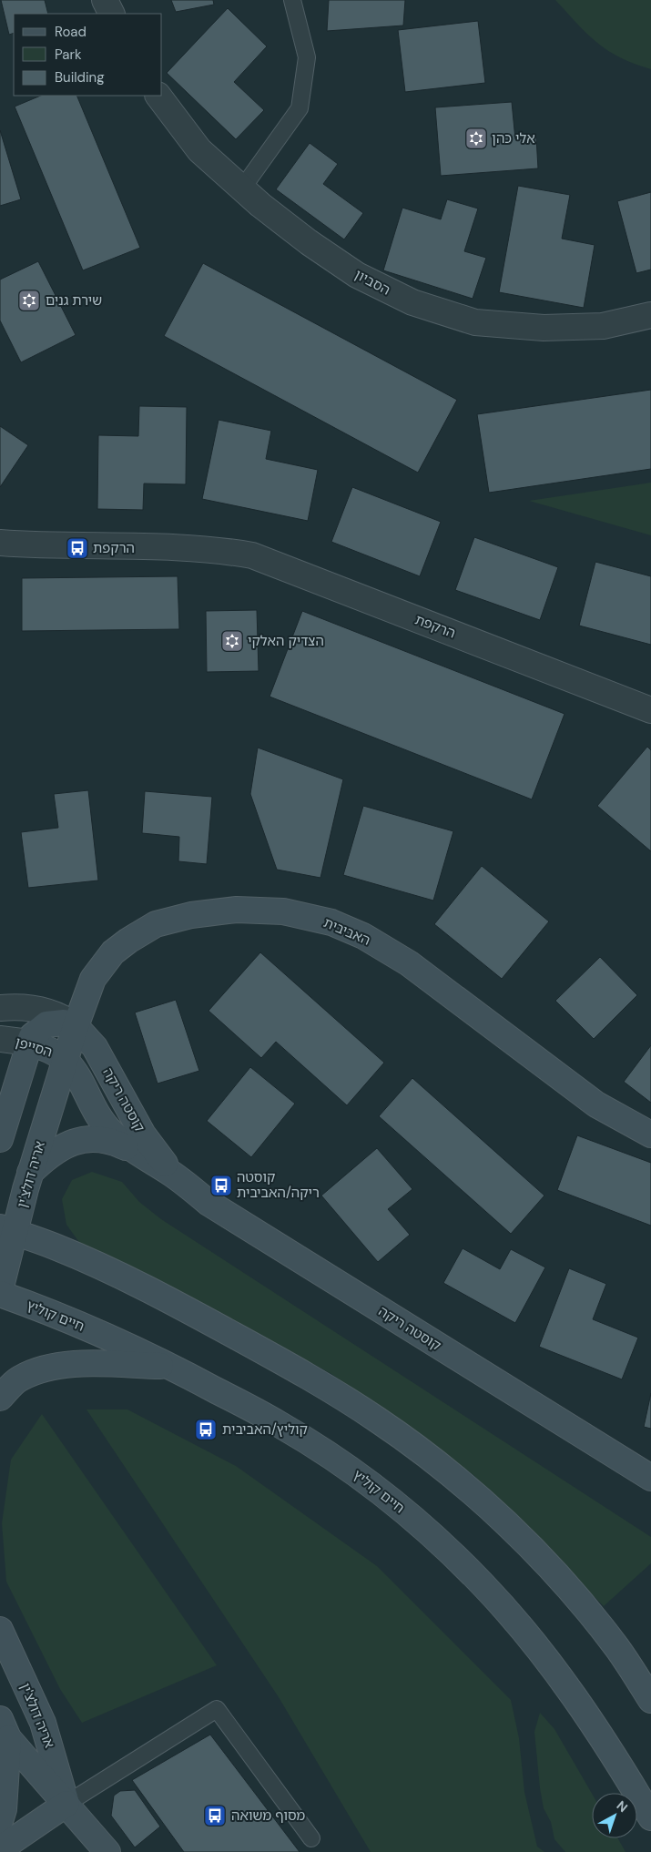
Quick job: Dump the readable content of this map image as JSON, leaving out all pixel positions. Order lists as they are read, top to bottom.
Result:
{
  "streets": {
    "street": [
      "הסביון",
      "הרקפת",
      "האביבית",
      "הסייפן",
      "קוסטה ריקה",
      "אריה דולצ'ין",
      "חיים קוליץ"
    ]
  },
  "crossings": [
    ["האביבית", "הסייפן"],
    ["האביבית", "קוסטה ריקה"],
    ["האביבית", "אריה דולצ'ין"],
    ["הסייפן", "קוסטה ריקה"],
    ["הסייפן", "אריה דולצ'ין"],
    ["קוסטה ריקה", "אריה דולצ'ין"]
  ],
  "places": {
    "synagogue": ["אלי כהן", "שירת גנים", "הצדיק האלקי"],
    "bus stop": [
      "הרקפת",
      "קוסטה ריקה/האביבית",
      "קוליץ/האביבית",
      "מסוף משואה"
    ]
  },
  "legend": ["Road", "Park", "Building"],
  "north": "top right"
}
